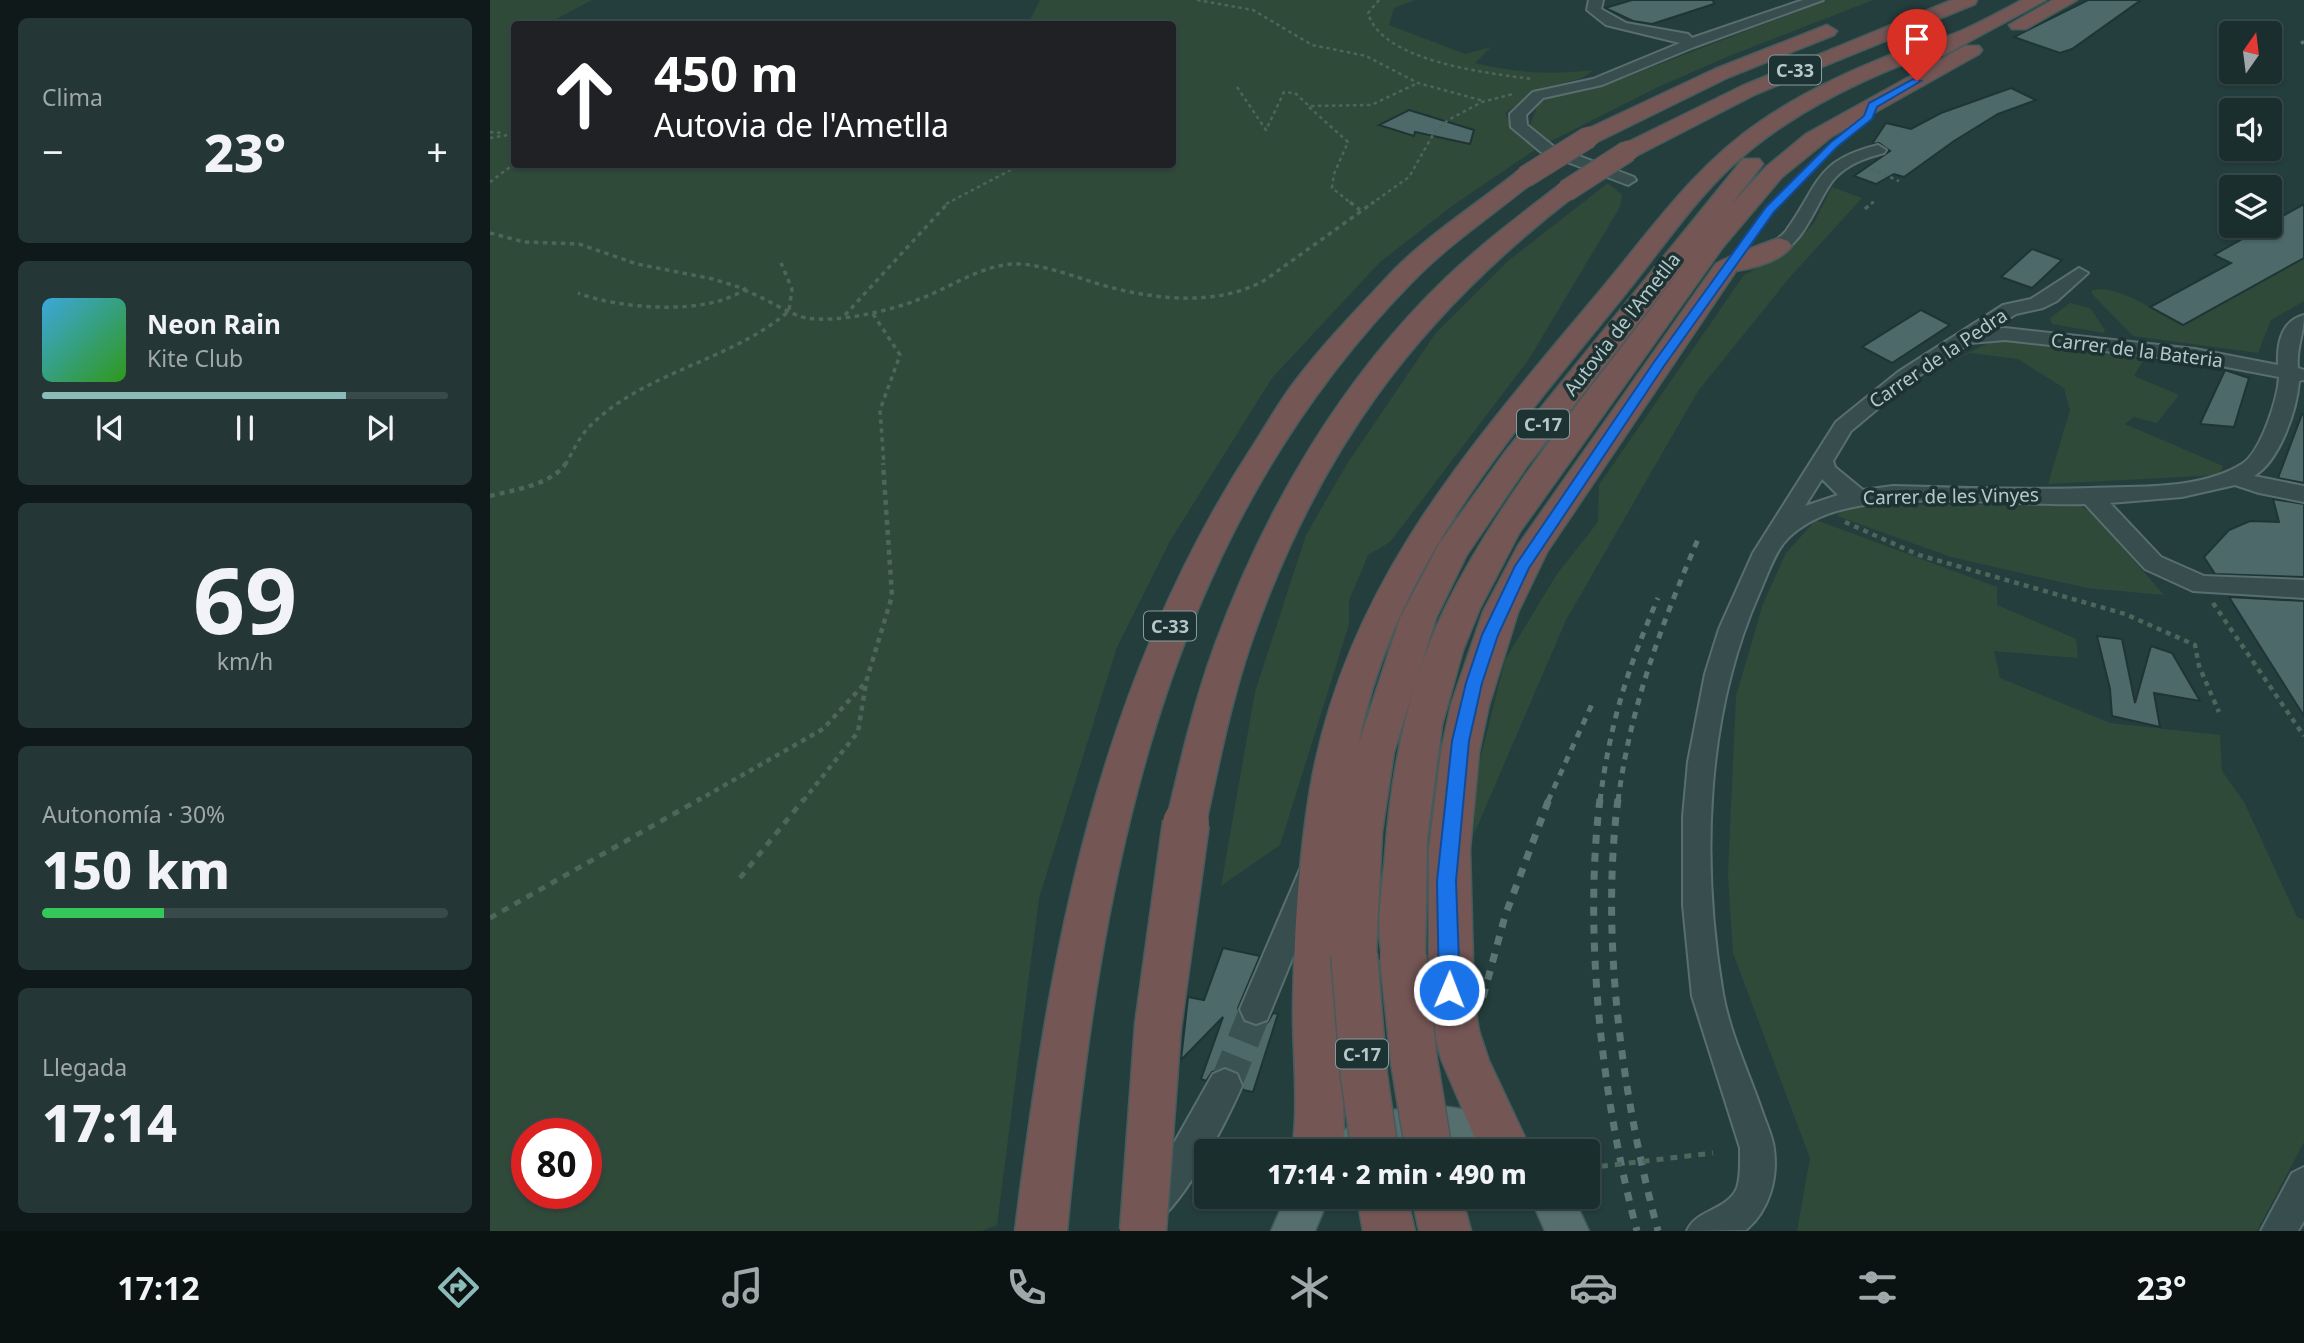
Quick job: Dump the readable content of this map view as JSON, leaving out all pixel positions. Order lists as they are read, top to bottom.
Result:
{
  "streets": {
    "highway": ["C-33", "Autovia de l'Ametlla", "C-17"],
    "street": ["Carrer de la Bateria", "Carrer de la Pedra", "Carrer de les Vinyes"]
  },
  "crossings": [
    ["Carrer de la Bateria", "Carrer de la Pedra"],
    ["Carrer de la Bateria", "Carrer de les Vinyes"],
    ["Carrer de la Pedra", "Carrer de les Vinyes"]
  ],
  "north": "top",
  "page": {
    "tile": [
      "Clima",
      ["69", "km/h"],
      ["Autonomía · 30%", "150 km"],
      ["Llegada", "17:14"]
    ],
    "turn": ["450 m", "Autovia de l'Ametlla"],
    "heat": ["−", "23°", "+"],
    "song": ["Neon Rain", "Kite Club"],
    "limit": "80",
    "trip": "17:14 · 2 min · 490 m",
    "tabs": ["17:12", "23°"]
  }
}
